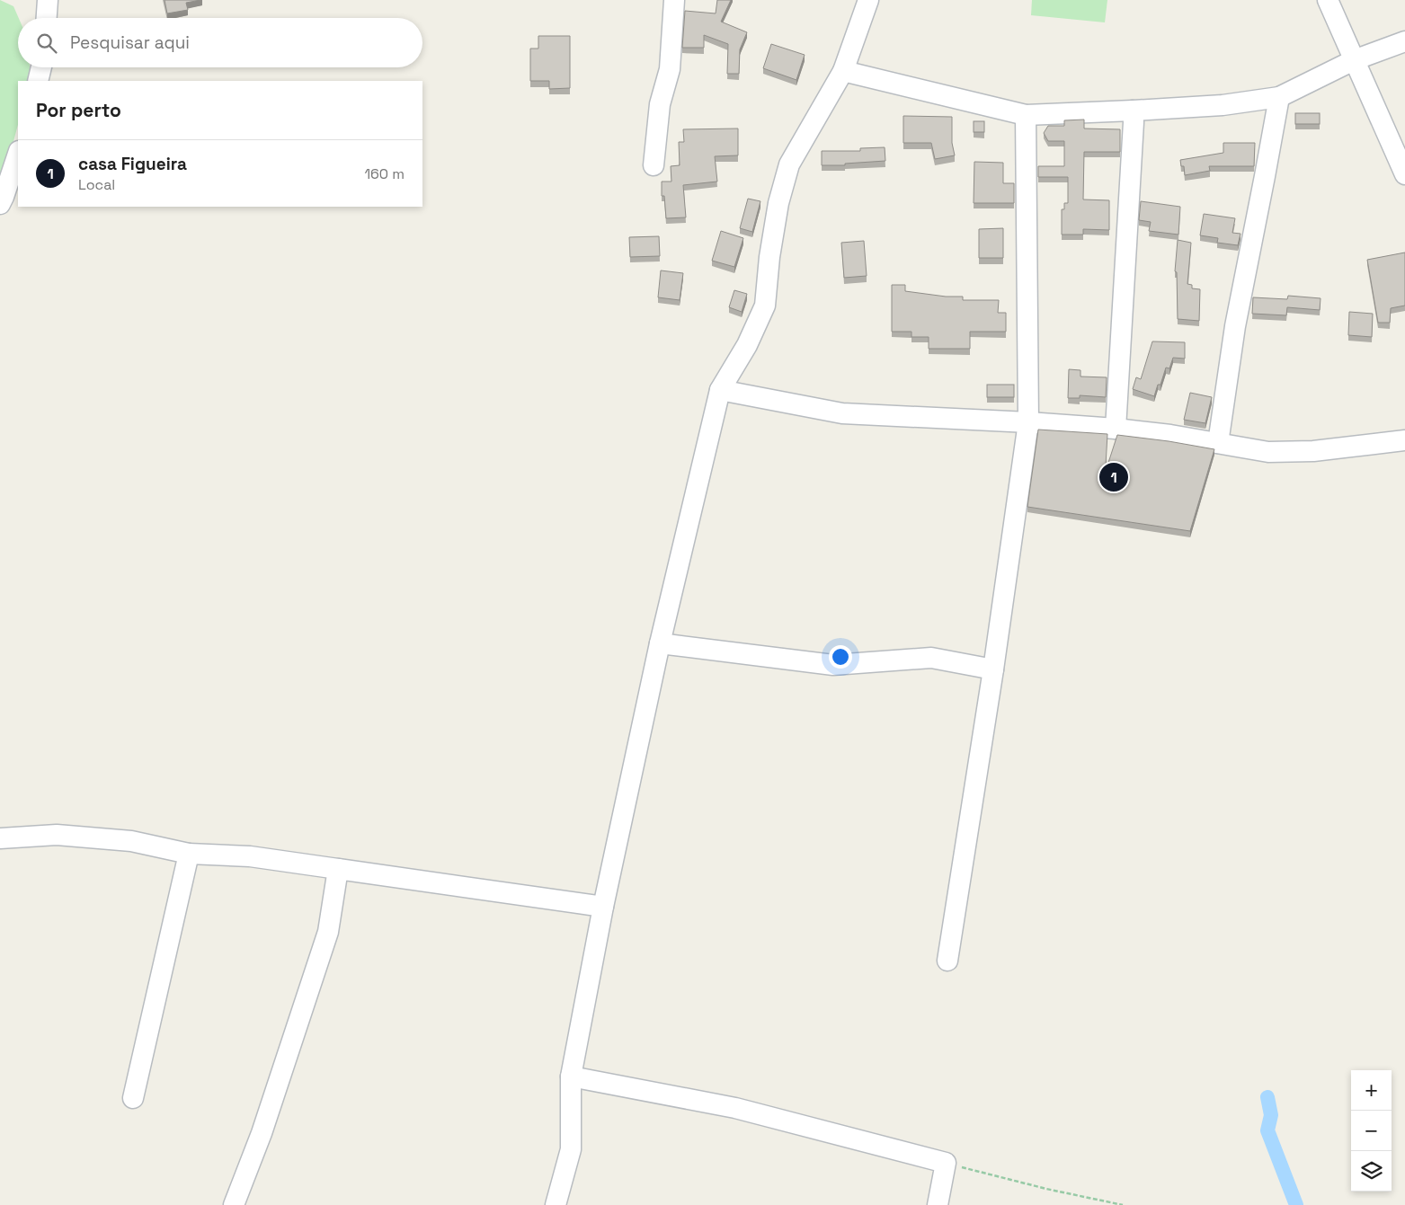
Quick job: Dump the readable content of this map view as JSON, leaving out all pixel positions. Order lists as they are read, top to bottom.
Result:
{
  "page": {
    "search": "Pesquisar aqui",
    "heading": "Por perto",
    "list": [
      {
        "mark": "1",
        "name": "casa Figueira",
        "note": "Local",
        "value": "160 m"
      }
    ],
    "pins": "1",
    "map_buttons": ["+", "−"]
  }
}
